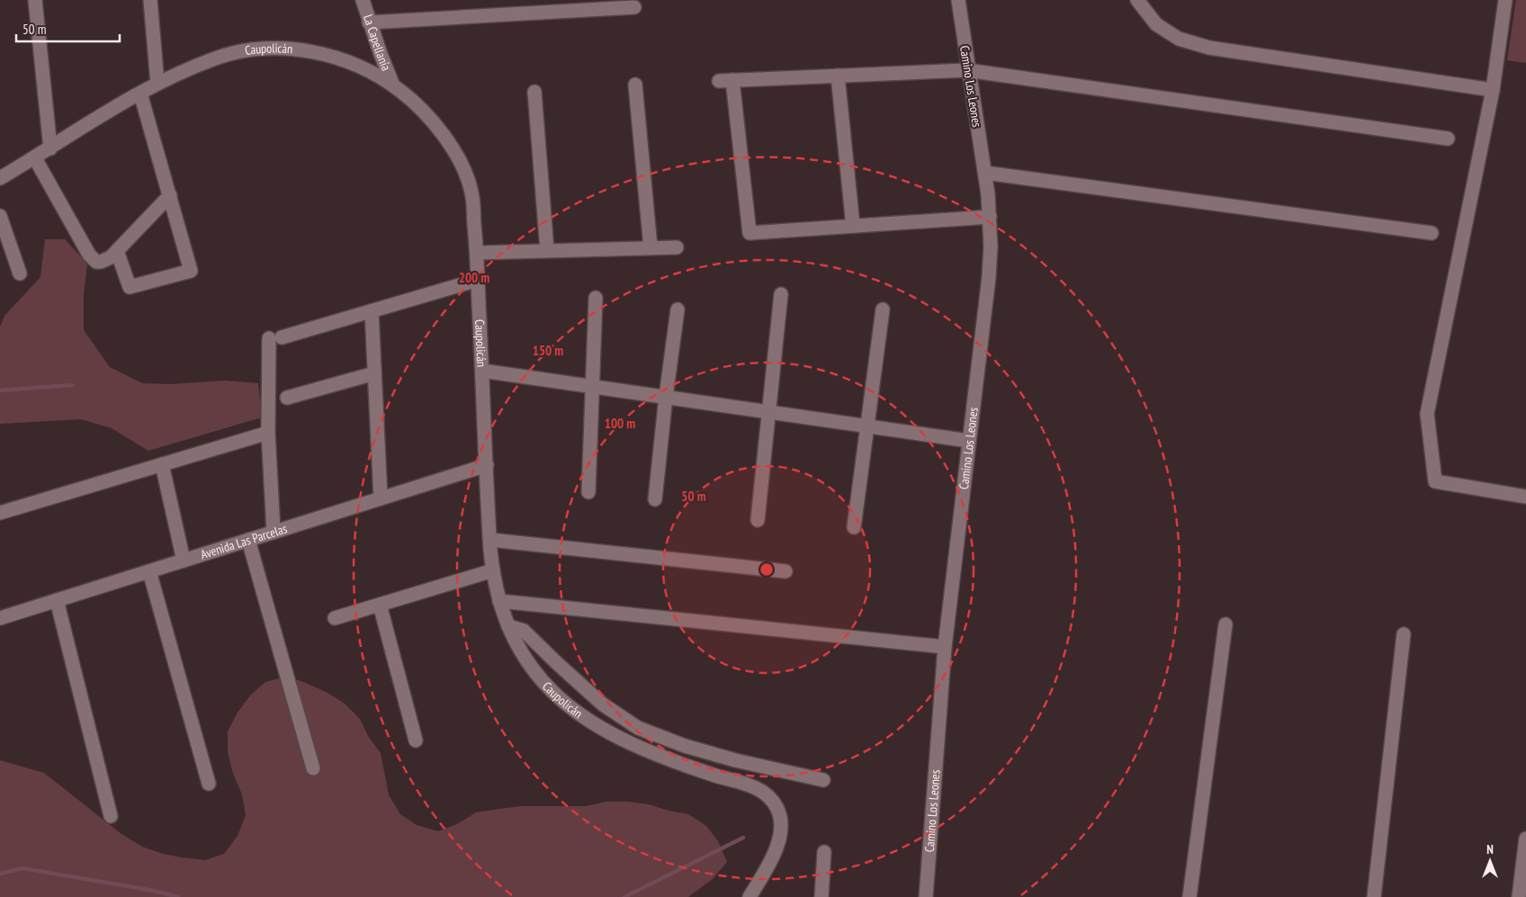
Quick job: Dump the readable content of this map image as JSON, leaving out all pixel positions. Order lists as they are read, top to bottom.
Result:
{
  "streets": {
    "street": [
      "La Capellanía",
      "Caupolicán",
      "Camino Los Leones",
      "Avenida Las Parcelas"
    ]
  },
  "crossings": [
    ["La Capellanía", "Caupolicán"],
    ["Caupolicán", "Avenida Las Parcelas"]
  ],
  "scale_bar": "50 m",
  "north": "top",
  "rings": [
    "200 m",
    "150 m",
    "100 m",
    "50 m"
  ]
}
